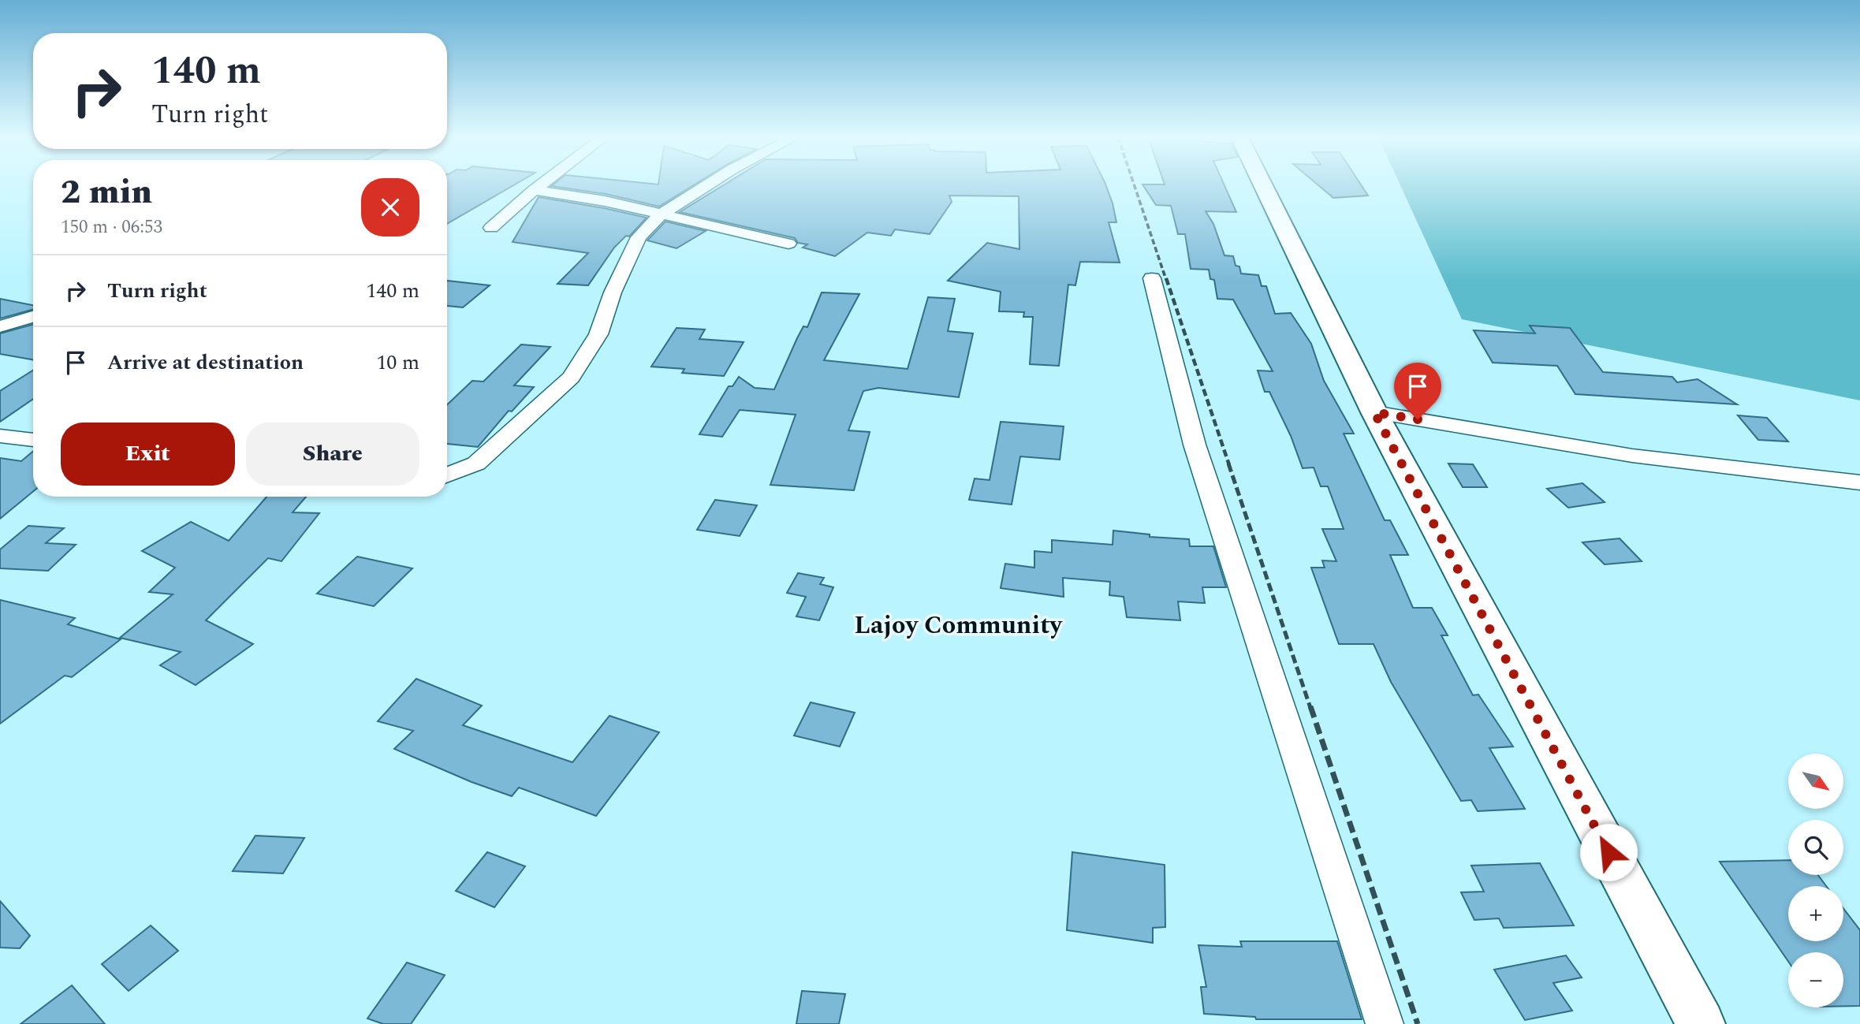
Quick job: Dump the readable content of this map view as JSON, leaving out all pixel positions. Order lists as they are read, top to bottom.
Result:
{
  "districts": ["Lajoy Community"],
  "north": "bottom right",
  "page": {
    "turn": ["140 m", "Turn right"],
    "heading": ["2 min", "150 m · 06:53"],
    "list": [
      {
        "name": "Turn right",
        "value": "140 m"
      },
      {
        "name": "Arrive at destination",
        "value": "10 m"
      }
    ],
    "buttons": ["Exit", "Share"],
    "map_buttons": ["+", "−"]
  }
}
